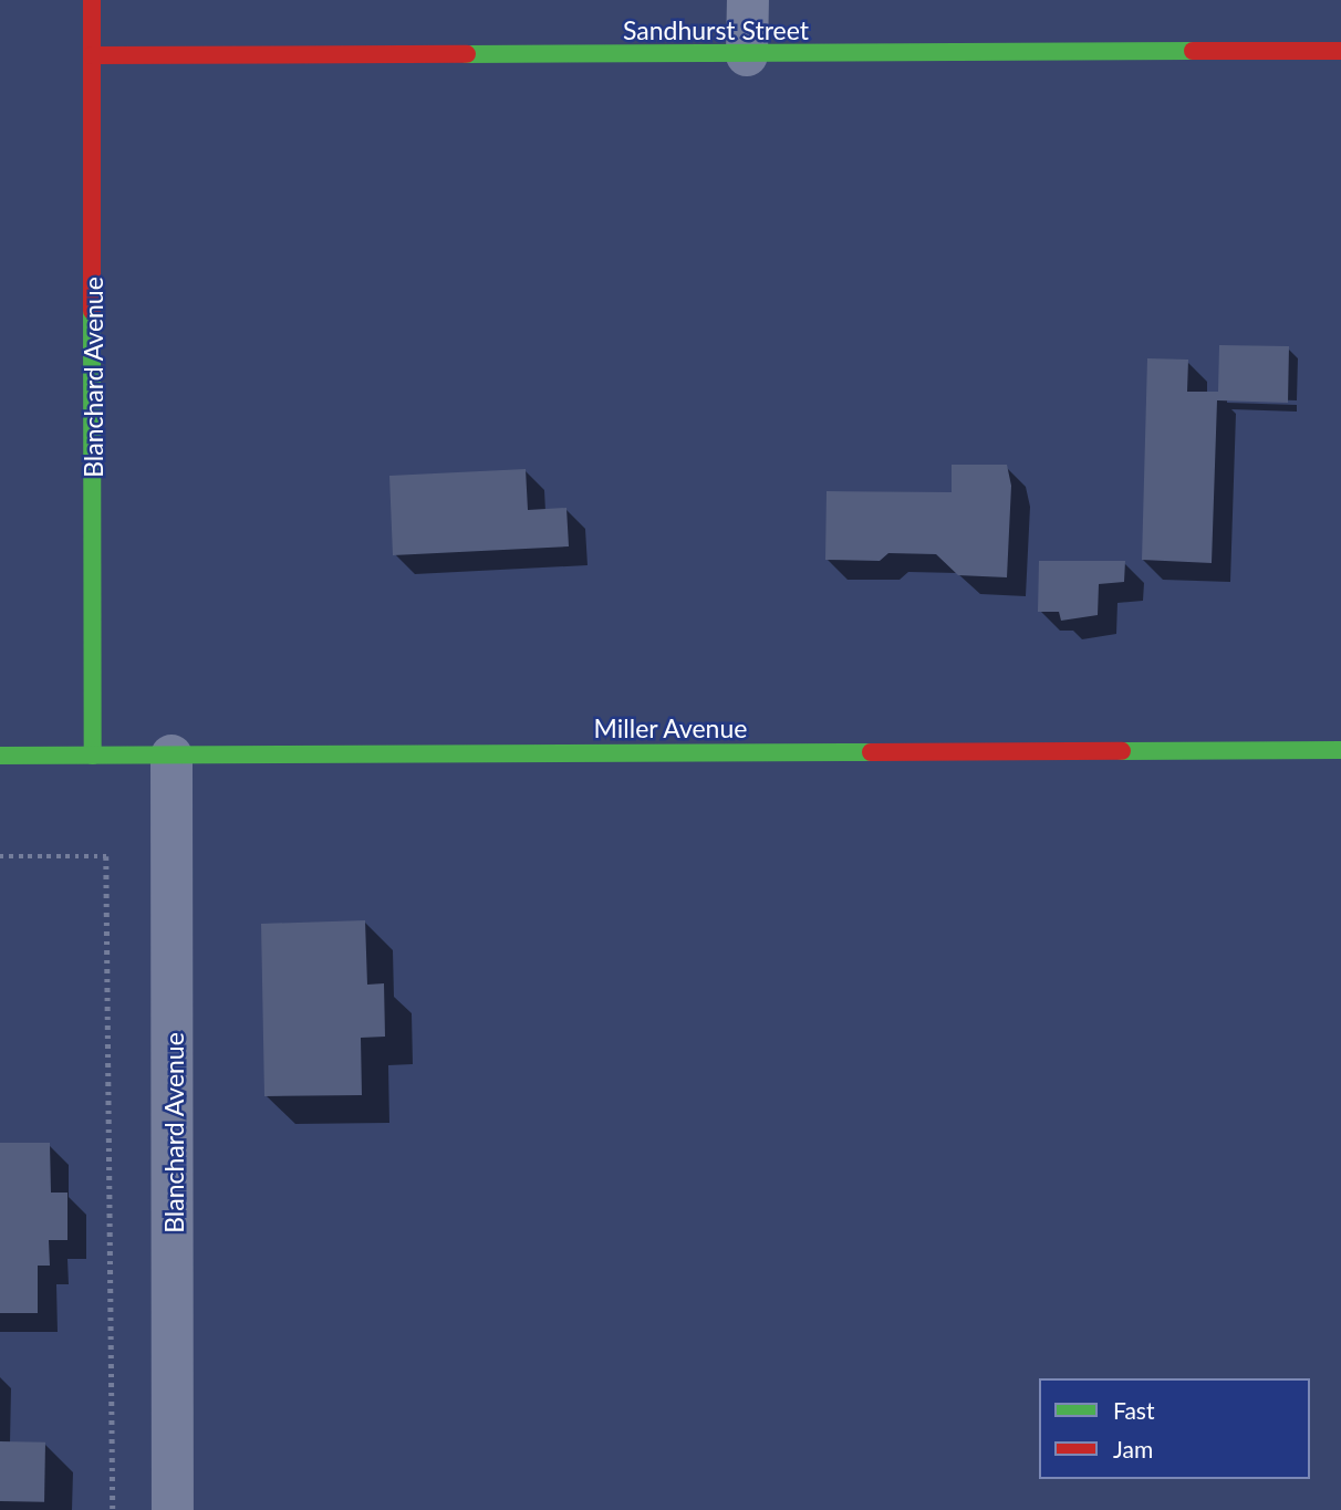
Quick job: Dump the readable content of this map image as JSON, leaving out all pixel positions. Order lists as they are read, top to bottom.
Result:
{
  "streets": {
    "street": ["Sandhurst Street", "Blanchard Avenue", "Miller Avenue"]
  },
  "crossings": [
    ["Sandhurst Street", "Blanchard Avenue"],
    ["Blanchard Avenue", "Miller Avenue"]
  ],
  "legend": ["Fast", "Jam"]
}
